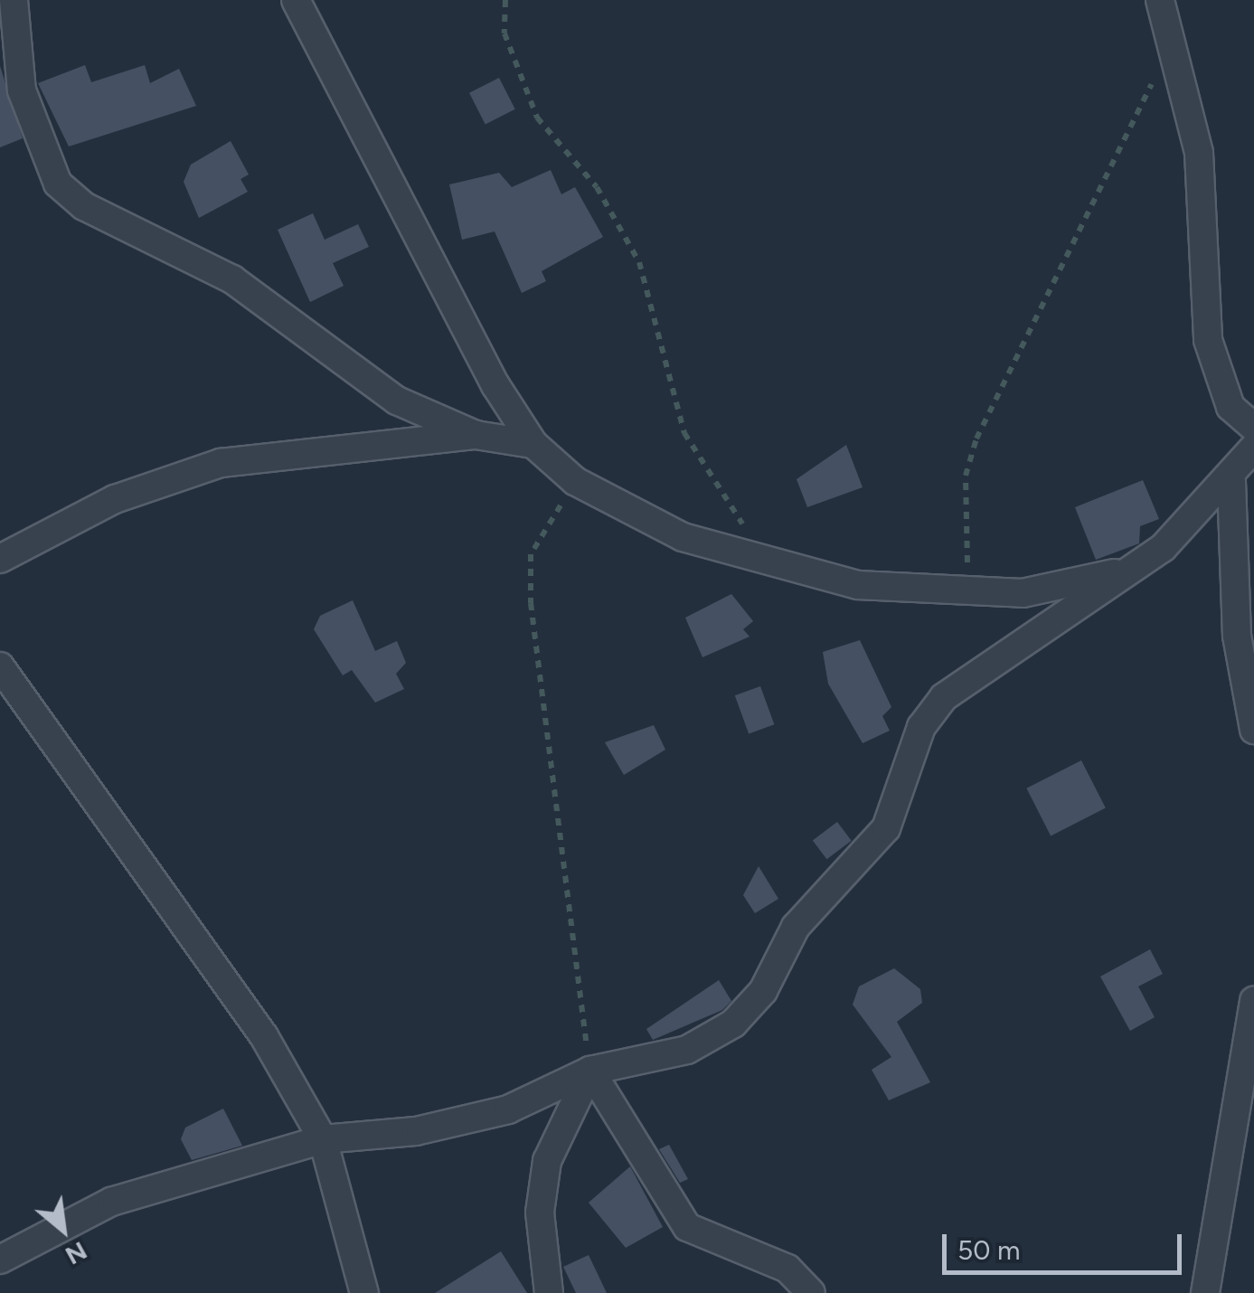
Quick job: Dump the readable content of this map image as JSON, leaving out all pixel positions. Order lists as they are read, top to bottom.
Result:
{
  "scale_bar": "50 m",
  "north": "bottom right"
}
